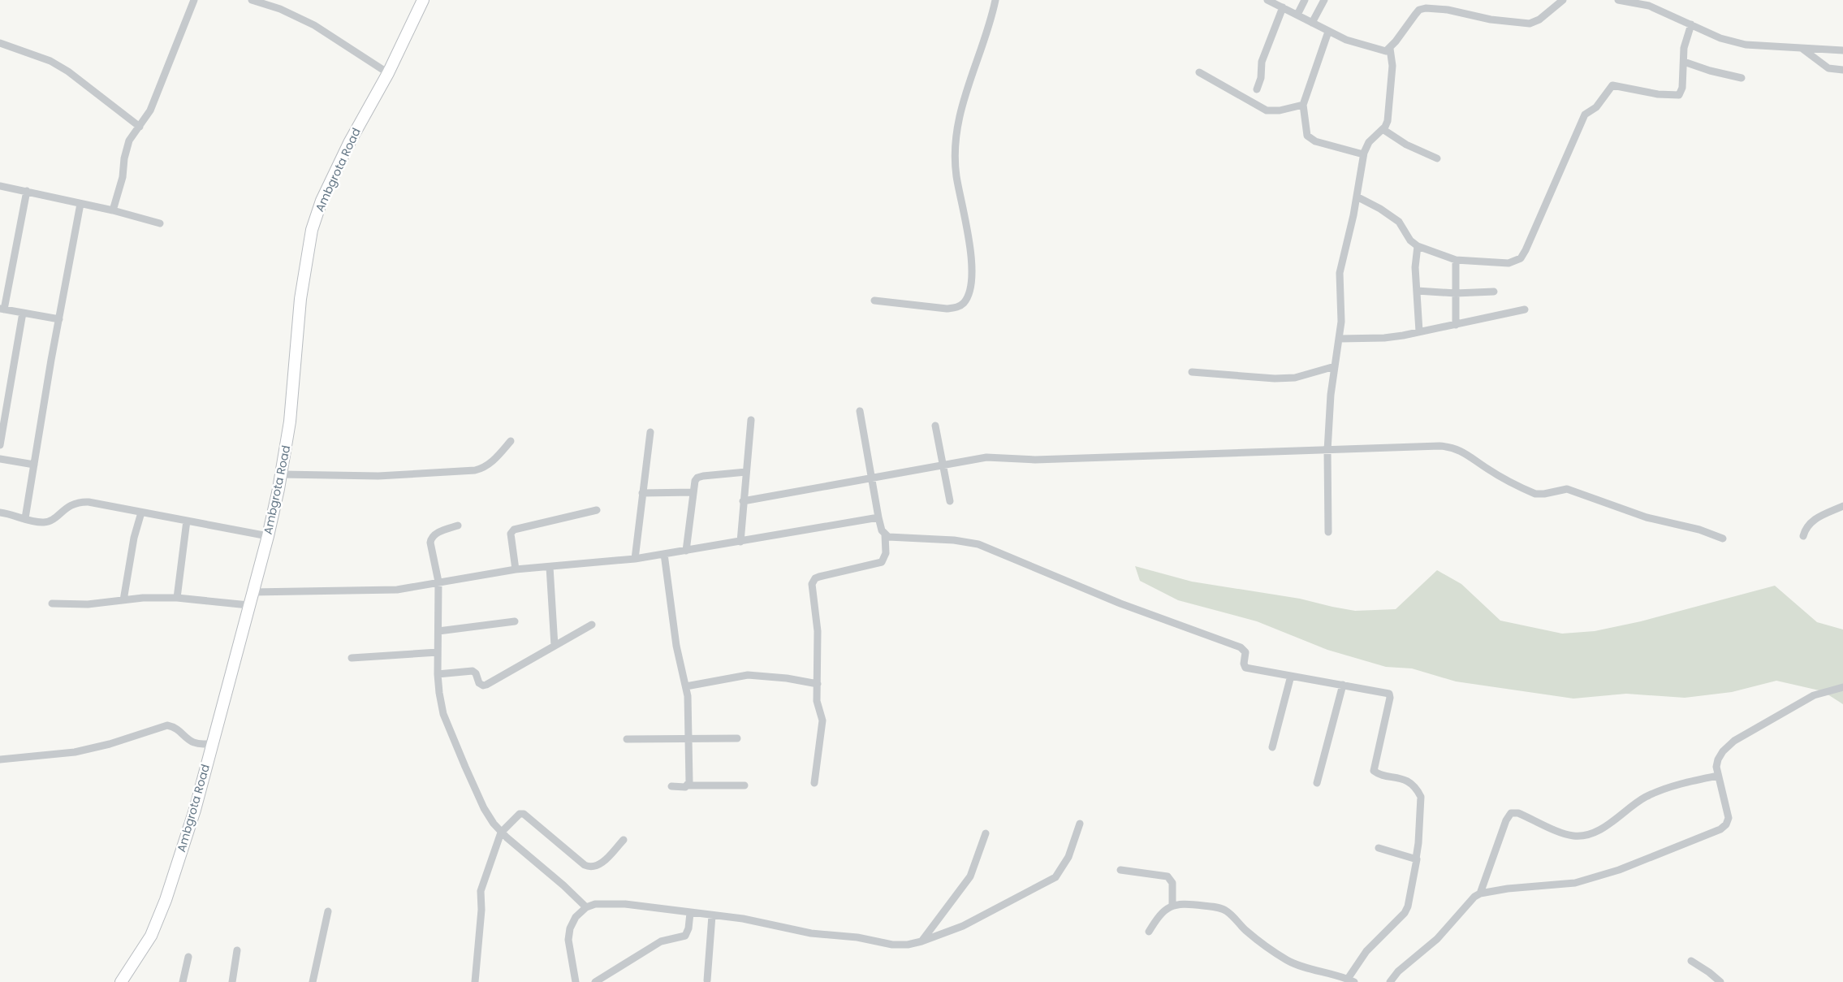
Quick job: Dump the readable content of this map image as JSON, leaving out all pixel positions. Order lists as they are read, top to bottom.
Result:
{
  "streets": {
    "main road": ["Ambgrota Road"]
  }
}
